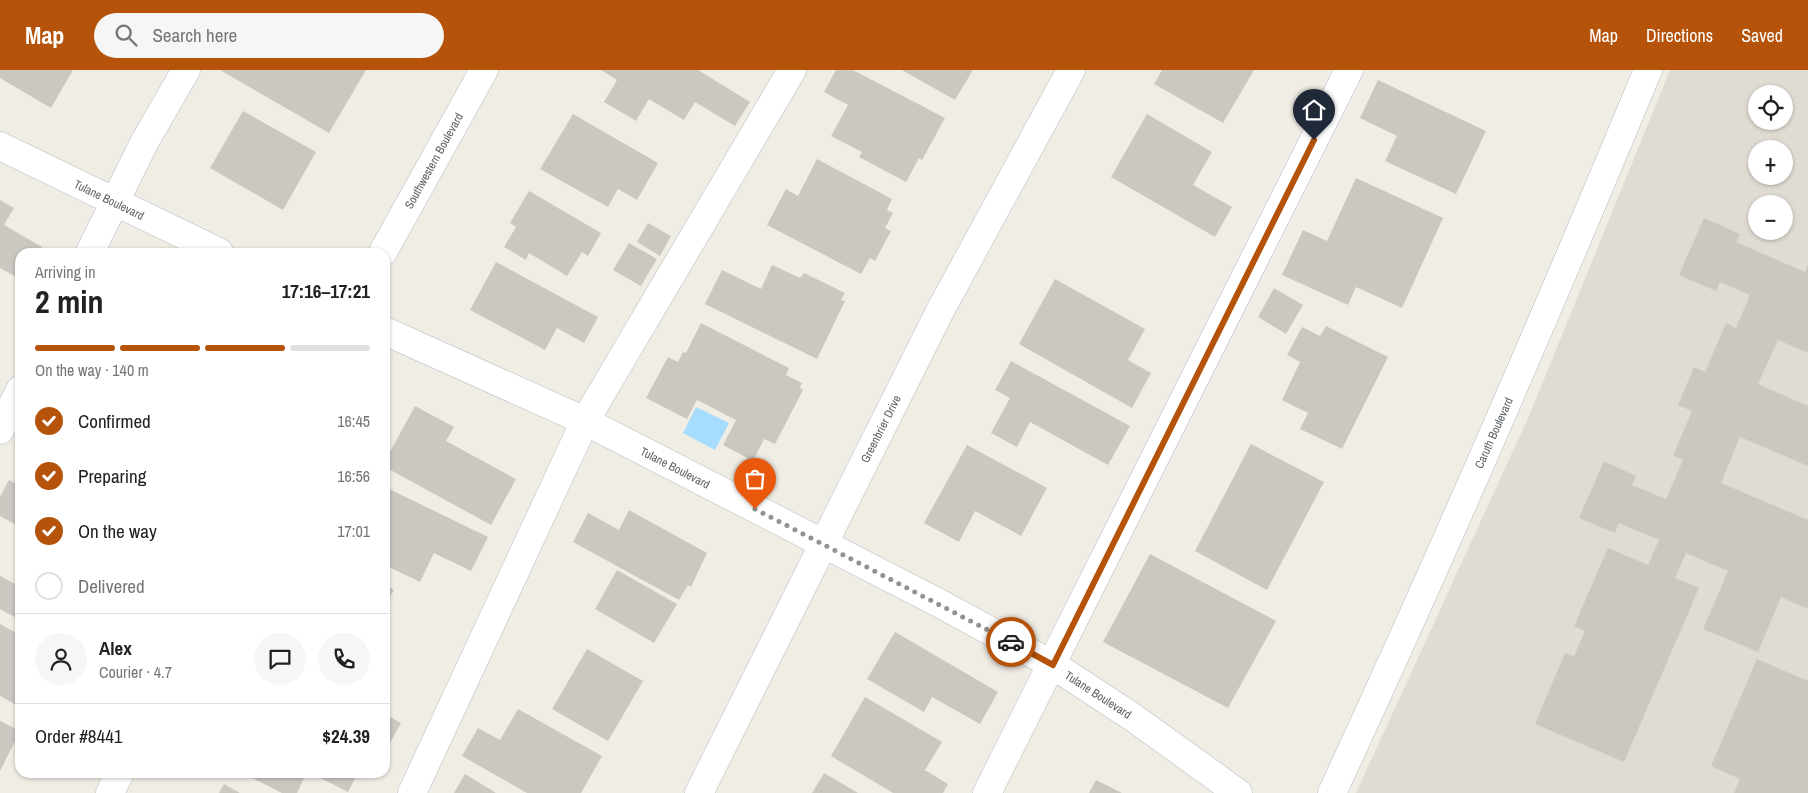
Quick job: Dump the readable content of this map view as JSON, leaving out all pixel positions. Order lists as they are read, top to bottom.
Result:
{
  "streets": {
    "street": [
      "Southwestern Boulevard",
      "Tulane Boulevard",
      "Greenbrier Drive",
      "Caruth Boulevard"
    ]
  },
  "crossings": [
    ["Tulane Boulevard", "Greenbrier Drive"]
  ],
  "page": {
    "header": "Map",
    "search": "Search here",
    "nav": ["Map", "Directions", "Saved"],
    "map_buttons": ["+", "−"],
    "heading": ["2 min", "Arriving in", "17:16–17:21"],
    "panel": [
      "Alex",
      "Courier · 4.7",
      "Order #8441",
      "$24.39"
    ],
    "bar": "On the way · 140 m",
    "list": [
      ["Confirmed", "16:45"],
      ["Preparing", "16:56"],
      ["On the way", "17:01"],
      "Delivered"
    ]
  }
}
